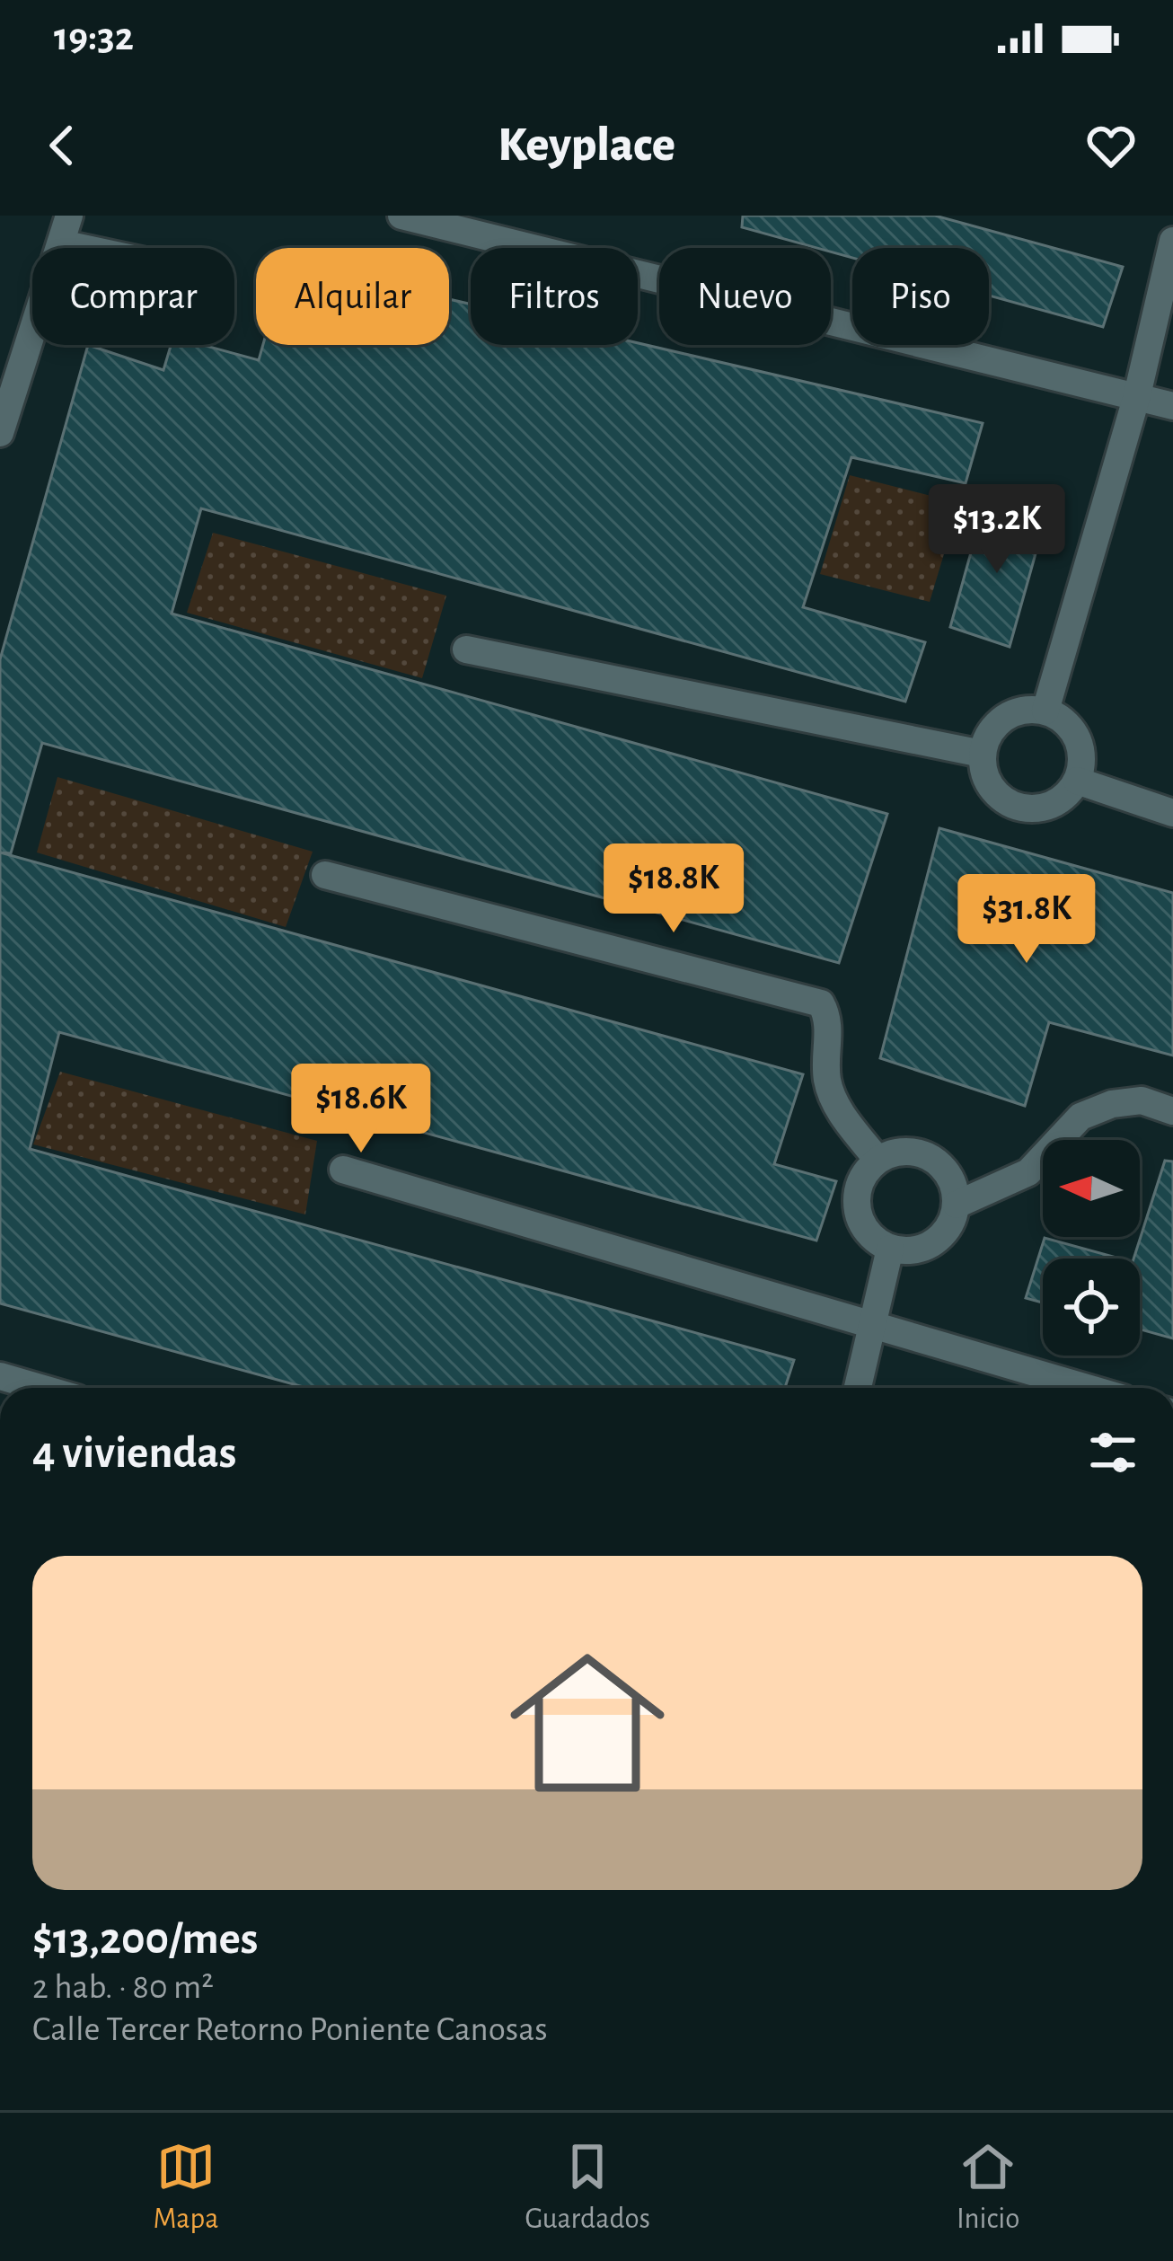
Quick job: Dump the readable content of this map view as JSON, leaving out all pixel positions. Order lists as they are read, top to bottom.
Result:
{
  "north": "left",
  "page": {
    "status": "19:32",
    "header": "Keyplace",
    "chip": [
      "Comprar",
      "Alquilar",
      "Filtros",
      "Nuevo",
      "Piso"
    ],
    "price": [
      "$13.2K",
      "$18.8K",
      "$31.8K",
      "$18.6K"
    ],
    "heading": "4 viviendas",
    "list": [
      {
        "name": "$13,200/mes",
        "note": "2 hab. · 80 m² · Calle Tercer Retorno Poniente Canosas"
      }
    ],
    "tabs": ["Mapa", "Guardados", "Inicio"]
  }
}
